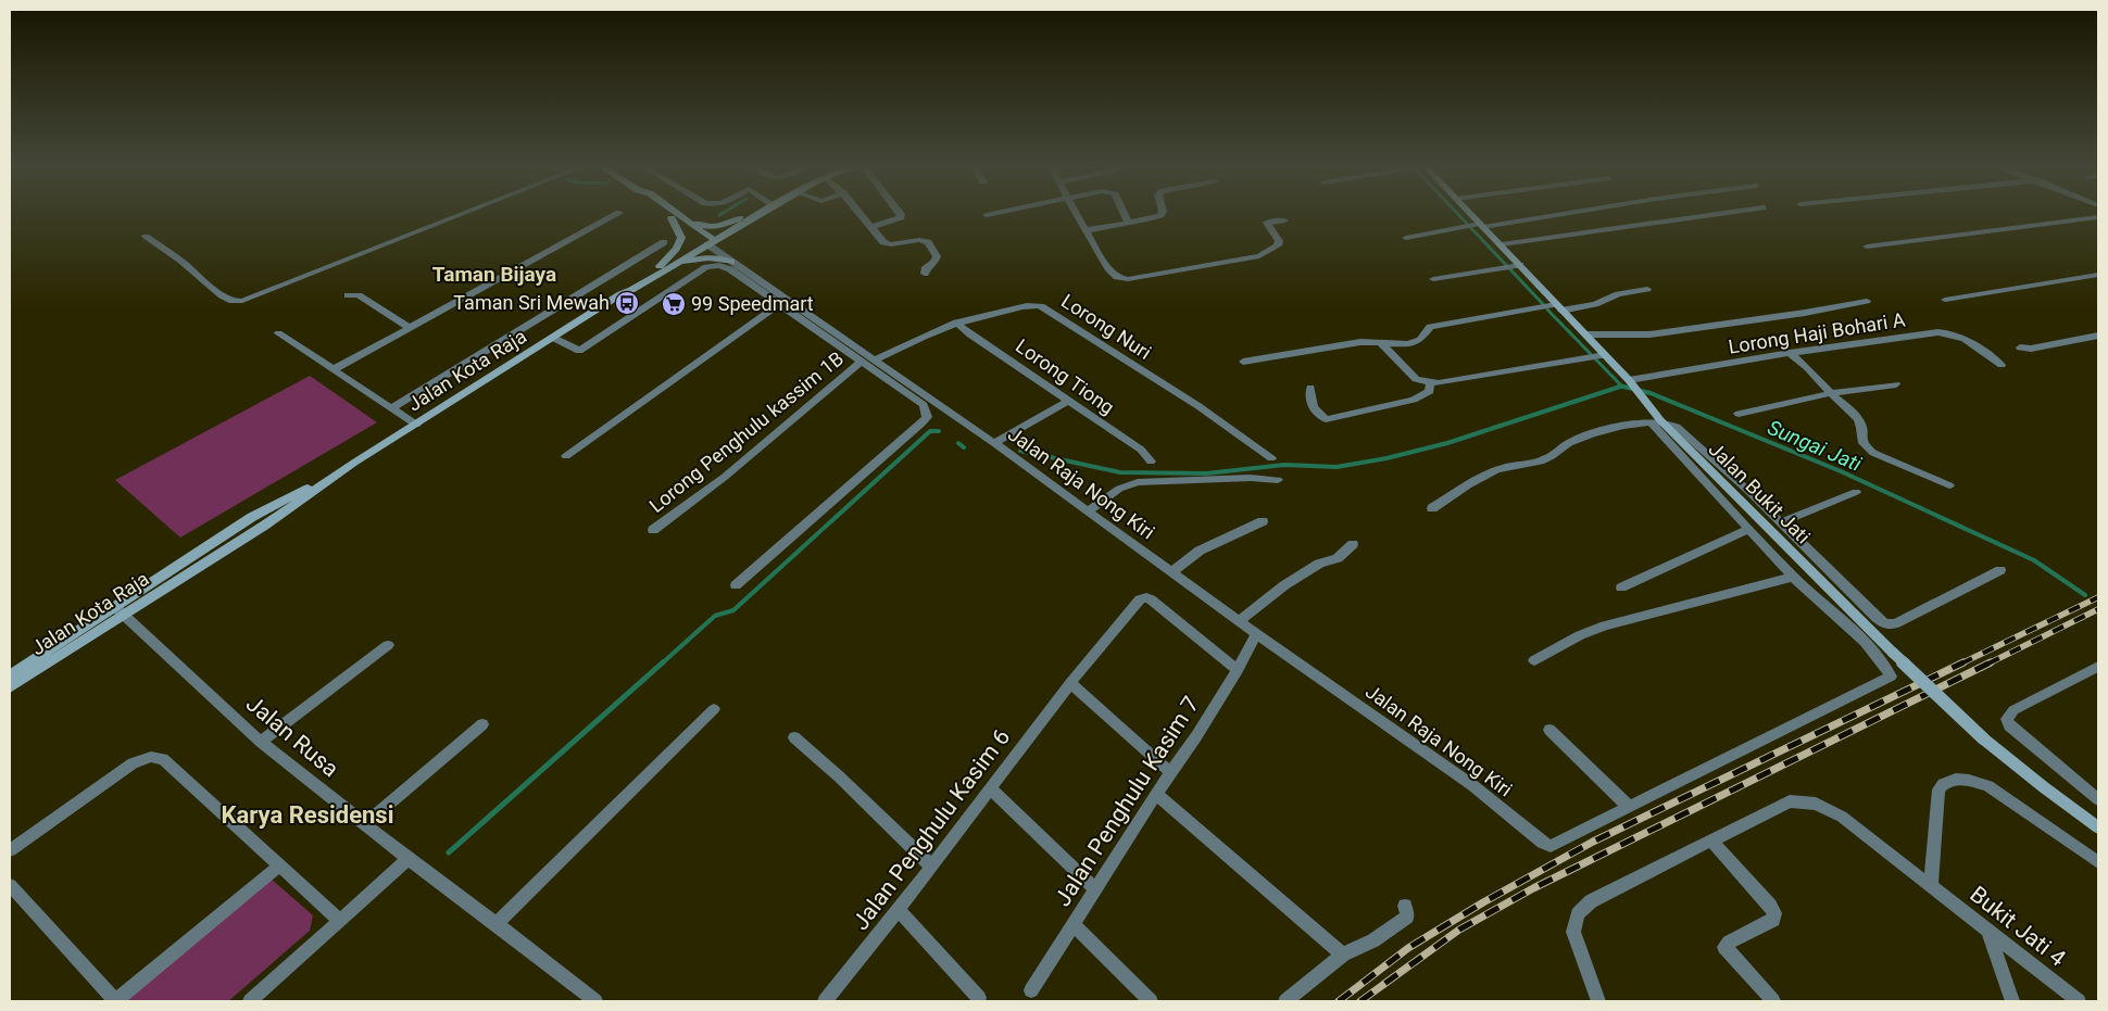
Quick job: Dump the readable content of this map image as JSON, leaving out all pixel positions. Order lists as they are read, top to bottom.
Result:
{
  "streets": {
    "main road": ["Jalan Kota Raja", "Jalan Bukit Jati"],
    "street": [
      "Lorong Nuri",
      "Lorong Haji Bohari A",
      "Lorong Tiong",
      "Lorong Penghulu kassim 1B",
      "Jalan Raja Nong Kiri",
      "Jalan Rusa",
      "Jalan Penghulu Kasim 7",
      "Jalan Penghulu Kasim 6",
      "Bukit Jati 4"
    ]
  },
  "crossings": [
    ["Lorong Nuri", "Lorong Tiong"],
    ["Lorong Nuri", "Jalan Raja Nong Kiri"],
    ["Lorong Haji Bohari A", "Jalan Bukit Jati"],
    ["Jalan Kota Raja", "Jalan Raja Nong Kiri"],
    ["Jalan Kota Raja", "Jalan Rusa"],
    ["Jalan Raja Nong Kiri", "Jalan Bukit Jati"],
    ["Jalan Raja Nong Kiri", "Jalan Penghulu Kasim 7"],
    ["Jalan Penghulu Kasim 7", "Jalan Penghulu Kasim 6"]
  ],
  "districts": ["Taman Bijaya", "Karya Residensi"],
  "water": ["Sungai Jati"],
  "places": {
    "bus stop": ["Taman Sri Mewah"],
    "supermarket": ["99 Speedmart"]
  }
}
